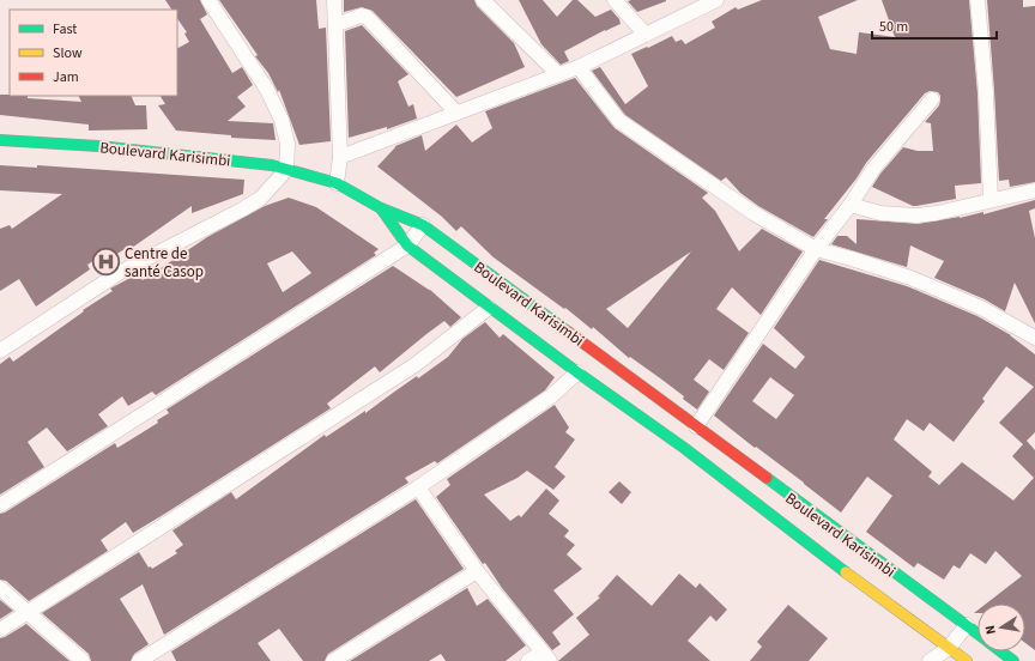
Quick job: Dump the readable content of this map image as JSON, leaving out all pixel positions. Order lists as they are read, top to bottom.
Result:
{
  "streets": {
    "main road": ["Boulevard Karisimbi"]
  },
  "places": {
    "hospital": ["Centre de santé Casop"]
  },
  "legend": ["Fast", "Slow", "Jam"],
  "scale_bar": "50 m",
  "north": "left"
}
